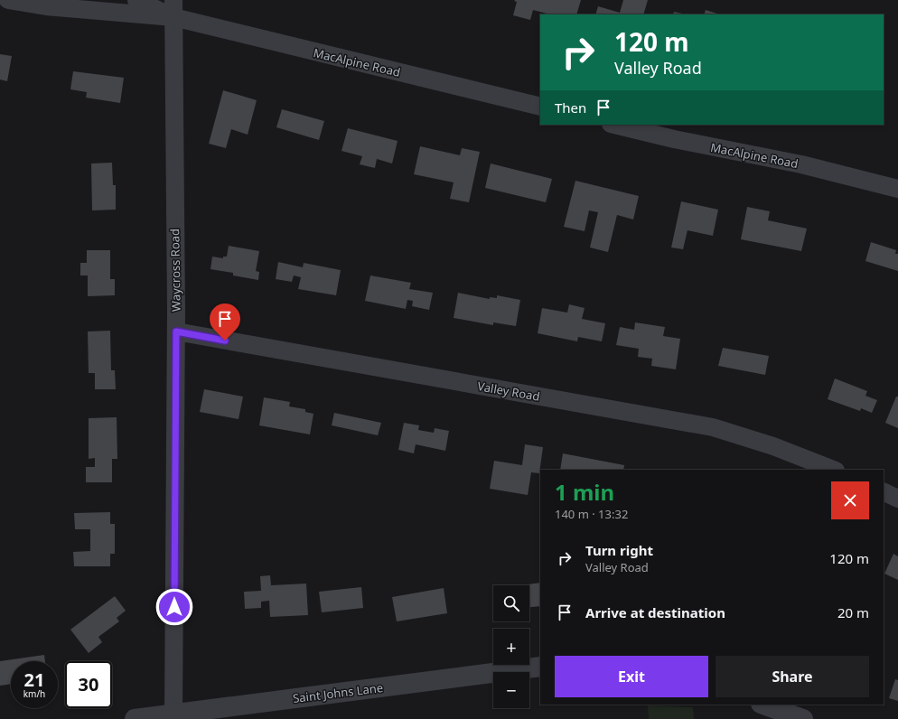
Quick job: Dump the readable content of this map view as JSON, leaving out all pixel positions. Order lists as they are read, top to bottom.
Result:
{
  "streets": {
    "street": [
      "MacAlpine Road",
      "Waycross Road",
      "Valley Road",
      "Saint Johns Lane"
    ]
  },
  "crossings": [
    ["MacAlpine Road", "Waycross Road"],
    ["Waycross Road", "Valley Road"],
    ["Waycross Road", "Saint Johns Lane"]
  ],
  "page": {
    "turn": ["120 m", "Valley Road"],
    "then": "Then",
    "heading": ["1 min", "140 m · 13:32"],
    "list": [
      {
        "name": "Turn right",
        "note": "Valley Road",
        "value": "120 m"
      },
      {
        "name": "Arrive at destination",
        "value": "20 m"
      }
    ],
    "map_buttons": ["+", "−"],
    "buttons": ["Exit", "Share"],
    "speed": "21 km/h",
    "limit": "30"
  }
}
